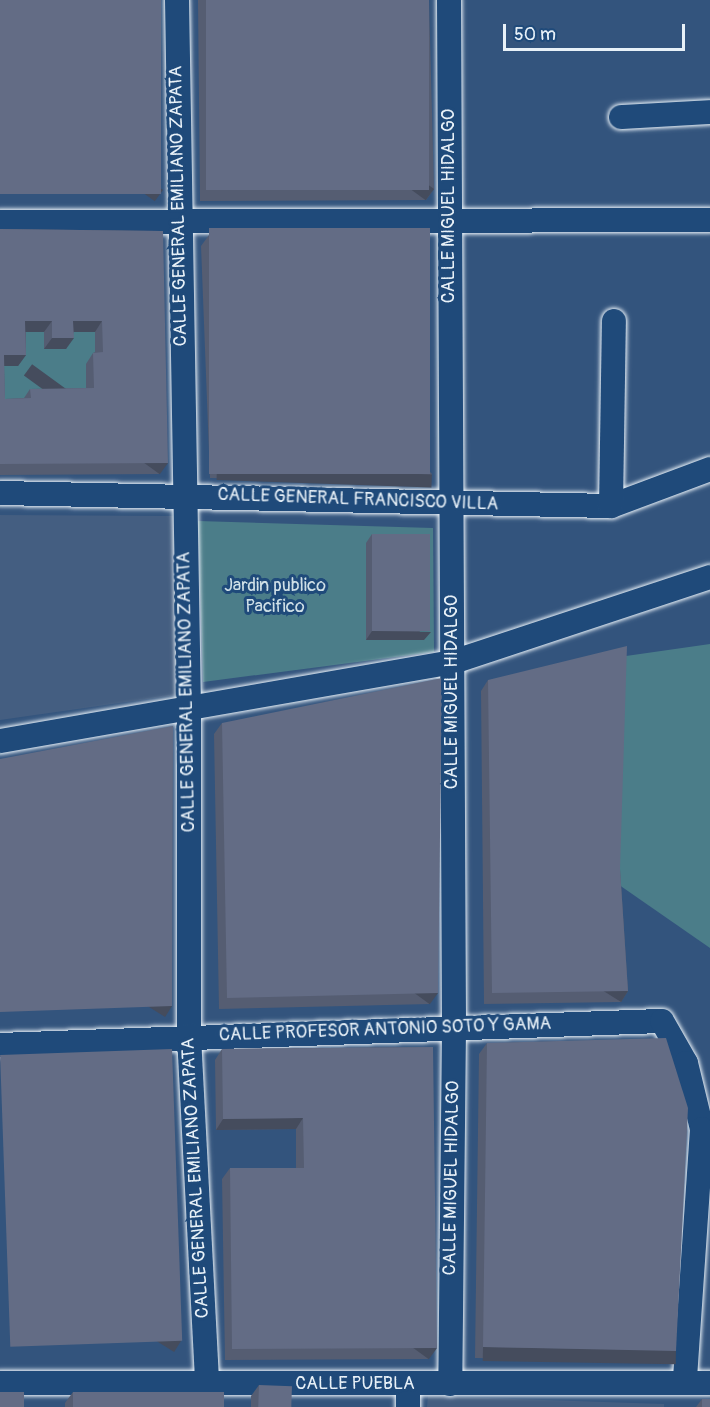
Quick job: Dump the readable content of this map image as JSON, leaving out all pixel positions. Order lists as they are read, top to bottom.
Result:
{
  "streets": {
    "street": [
      "CALLE GENERAL EMILIANO ZAPATA",
      "CALLE MIGUEL HIDALGO",
      "CALLE GENERAL FRANCISCO VILLA",
      "CALLE PROFESOR ANTONIO SOTO Y GAMA",
      "CALLE PUEBLA"
    ]
  },
  "crossings": [
    ["CALLE GENERAL EMILIANO ZAPATA", "CALLE GENERAL FRANCISCO VILLA"],
    ["CALLE GENERAL EMILIANO ZAPATA", "CALLE PROFESOR ANTONIO SOTO Y GAMA"],
    ["CALLE GENERAL EMILIANO ZAPATA", "CALLE PUEBLA"],
    ["CALLE MIGUEL HIDALGO", "CALLE GENERAL FRANCISCO VILLA"],
    ["CALLE MIGUEL HIDALGO", "CALLE PROFESOR ANTONIO SOTO Y GAMA"],
    ["CALLE MIGUEL HIDALGO", "CALLE PUEBLA"],
    ["CALLE PROFESOR ANTONIO SOTO Y GAMA", "CALLE PUEBLA"]
  ],
  "parks": ["Jardin publico Pacifico"],
  "scale_bar": "50 m"
}
